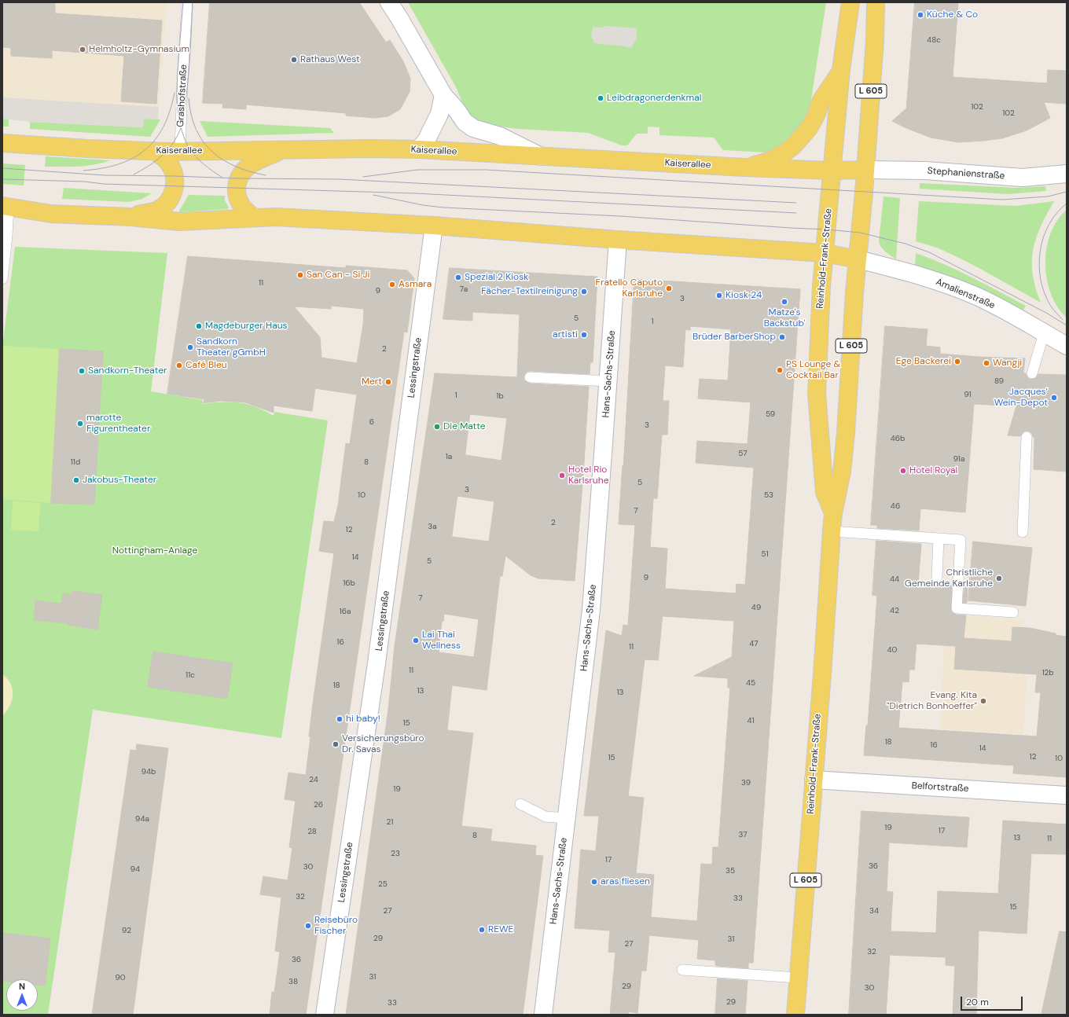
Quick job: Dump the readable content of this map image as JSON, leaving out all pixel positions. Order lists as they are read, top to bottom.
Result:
{
  "streets": {
    "main road": ["L 605", "Kaiserallee", "Reinhold-Frank-Straße"],
    "street": [
      "Stephanienstraße",
      "Amalienstraße",
      "Lessingstraße",
      "Hans-Sachs-Straße",
      "Belfortstraße"
    ],
    "lane": ["Grashofstraße"]
  },
  "crossings": [
    ["Grashofstraße", "Kaiserallee"],
    ["Kaiserallee", "Stephanienstraße"],
    ["Kaiserallee", "Reinhold-Frank-Straße"],
    ["Stephanienstraße", "Reinhold-Frank-Straße"],
    ["Reinhold-Frank-Straße", "Amalienstraße"],
    ["Reinhold-Frank-Straße", "Belfortstraße"]
  ],
  "parks": ["Nottingham-Anlage"],
  "places": [
    "Küche & Co",
    "Helmholtz-Gymnasium",
    "Rathaus West",
    "Leibdragonerdenkmal",
    "San Can - Si Ji",
    "Spezial 2 Kiosk",
    "Asmara",
    "Fratello Caputo Karlsruhe",
    "Fächer-Textilreinigung",
    "Kiosk 24",
    "Matze's Backstub'",
    "Magdeburger Haus",
    "artisti",
    "Brüder BarberShop",
    "Sandkorn Theater gGmbH",
    "Ege Backerei",
    "Wangji",
    "Café Bleu",
    "PS Lounge & Cocktail Bar",
    "Sandkorn-Theater",
    "Mert",
    "Jacques’ Wein-Depot",
    "marotte Figurentheater",
    "Die Matte",
    "Hotel Royal",
    "Hotel Rio Karlsruhe",
    "Jakobus-Theater",
    "Christliche Gemeinde Karlsruhe",
    "Lai Thai Wellness",
    "Evang. Kita \"Dietrich Bonhoeffer\"",
    "hi baby!",
    "Versicherungsbüro Dr. Savas",
    "aras fliesen",
    "Reisebüro Fischer",
    "REWE"
  ],
  "house_numbers": [
    "48c",
    "102",
    "102",
    "11",
    "7a",
    "9",
    "3",
    "5",
    "1",
    "2",
    "89",
    "91",
    "1",
    "1b",
    "59",
    "6",
    "3",
    "46b",
    "57",
    "1a",
    "91a",
    "11d",
    "8",
    "5",
    "3",
    "10",
    "53",
    "46",
    "7",
    "2",
    "3a",
    "12",
    "51",
    "14",
    "5",
    "9",
    "44",
    "16b",
    "7",
    "49",
    "42",
    "16a",
    "16",
    "47",
    "11",
    "40",
    "11",
    "12b",
    "11c",
    "45",
    "18",
    "13",
    "13",
    "41",
    "15",
    "18",
    "16",
    "14",
    "12",
    "15",
    "10",
    "94b",
    "24",
    "39",
    "19",
    "26",
    "94a",
    "21",
    "19",
    "17",
    "28",
    "37",
    "8",
    "13",
    "11",
    "23",
    "17",
    "36",
    "30",
    "94",
    "35",
    "25",
    "32",
    "33",
    "15",
    "27",
    "34",
    "92",
    "29",
    "31",
    "27",
    "32",
    "36",
    "31",
    "90",
    "38",
    "29",
    "30",
    "29",
    "33"
  ],
  "scale_bar": "20 m",
  "north": "top"
}
